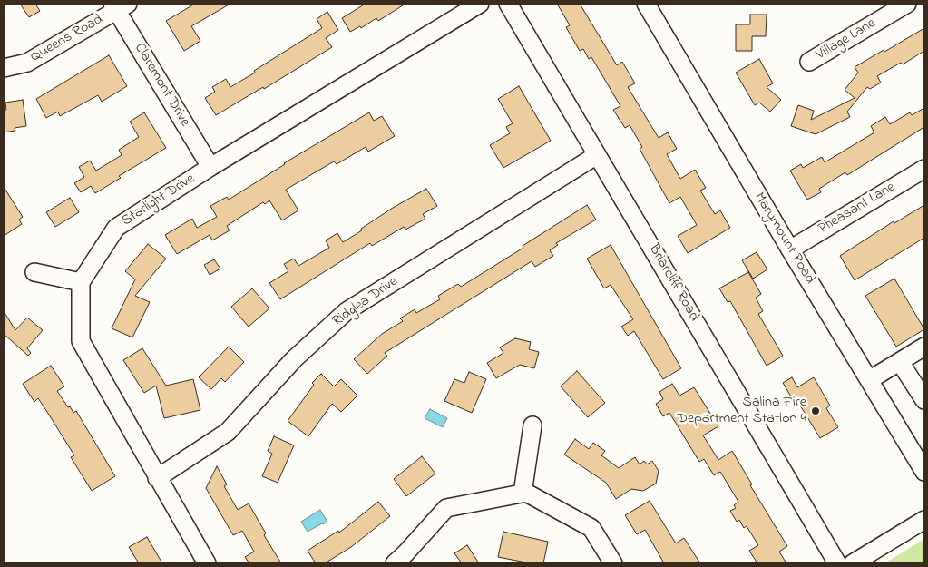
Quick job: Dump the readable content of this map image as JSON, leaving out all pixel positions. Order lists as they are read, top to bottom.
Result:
{
  "streets": {
    "street": [
      "Queens Road",
      "Village Lane",
      "Claremont Drive",
      "Starlight Drive",
      "Pheasant Lane",
      "Marymount Road",
      "Briarcliff Road",
      "Ridglea Drive"
    ]
  },
  "crossings": [
    ["Queens Road", "Claremont Drive"],
    ["Claremont Drive", "Starlight Drive"],
    ["Pheasant Lane", "Marymount Road"],
    ["Briarcliff Road", "Ridglea Drive"]
  ],
  "places": ["Salina Fire Department Station 4"]
}
